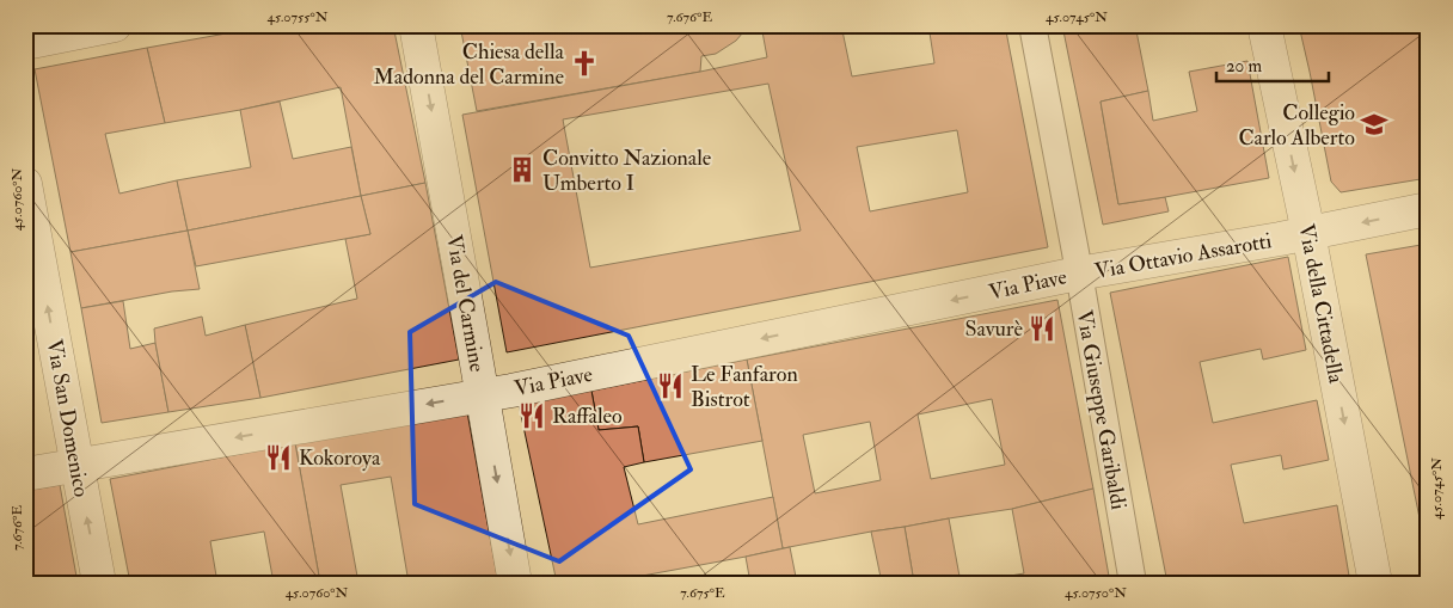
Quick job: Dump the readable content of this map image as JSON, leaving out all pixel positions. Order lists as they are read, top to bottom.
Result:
{
  "streets": {
    "street": [
      "Via Ottavio Assarotti",
      "Via Piave",
      "Via del Carmine",
      "Via della Cittadella",
      "Via Giuseppe Garibaldi",
      "Via San Domenico"
    ]
  },
  "crossings": [
    ["Via Ottavio Assarotti", "Via Piave"],
    ["Via Ottavio Assarotti", "Via della Cittadella"],
    ["Via Ottavio Assarotti", "Via Giuseppe Garibaldi"],
    ["Via Piave", "Via del Carmine"],
    ["Via Piave", "Via Giuseppe Garibaldi"],
    ["Via Piave", "Via San Domenico"]
  ],
  "one_way": [
    "Via Piave",
    "Via del Carmine",
    "Via della Cittadella",
    "Via San Domenico"
  ],
  "places": {
    "church": ["Chiesa della Madonna del Carmine"],
    "school or university": ["Collegio Carlo Alberto"],
    "building": ["Convitto Nazionale Umberto I"],
    "restaurant": [
      "Savurè",
      "Le Fanfaron Bistrot",
      "Raffaleo",
      "Kokoroya"
    ]
  },
  "scale_bar": "20 m",
  "coordinates": [
    "45.0755°N",
    "7.676°E",
    "45.0745°N",
    "45.0760°N",
    "7.675°E",
    "45.0750°N"
  ]
}
